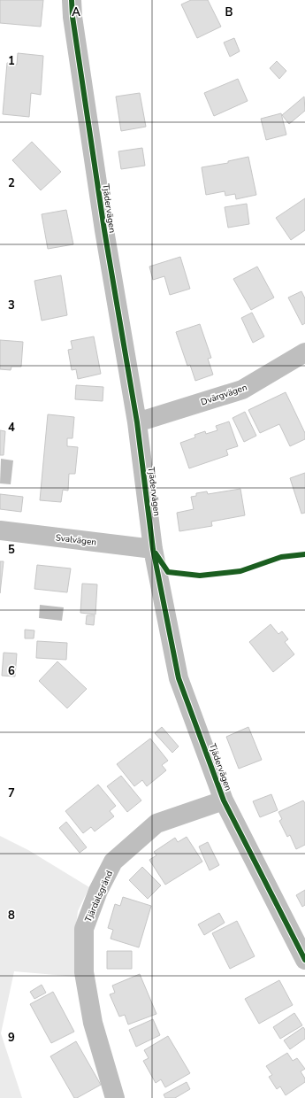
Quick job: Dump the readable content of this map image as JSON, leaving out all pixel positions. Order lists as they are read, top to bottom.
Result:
{
  "streets": {
    "street": [
      "Tjädervägen",
      "Dvärgvägen",
      "Svalvägen",
      "Tjärdalsgränd"
    ]
  },
  "crossings": [
    ["Tjädervägen", "Dvärgvägen"],
    ["Tjädervägen", "Svalvägen"],
    ["Tjädervägen", "Tjärdalsgränd"]
  ],
  "grid": {
    "columns": ["A", "B"],
    "rows": [
      "1",
      "2",
      "3",
      "4",
      "5",
      "6",
      "7",
      "8",
      "9"
    ]
  }
}
